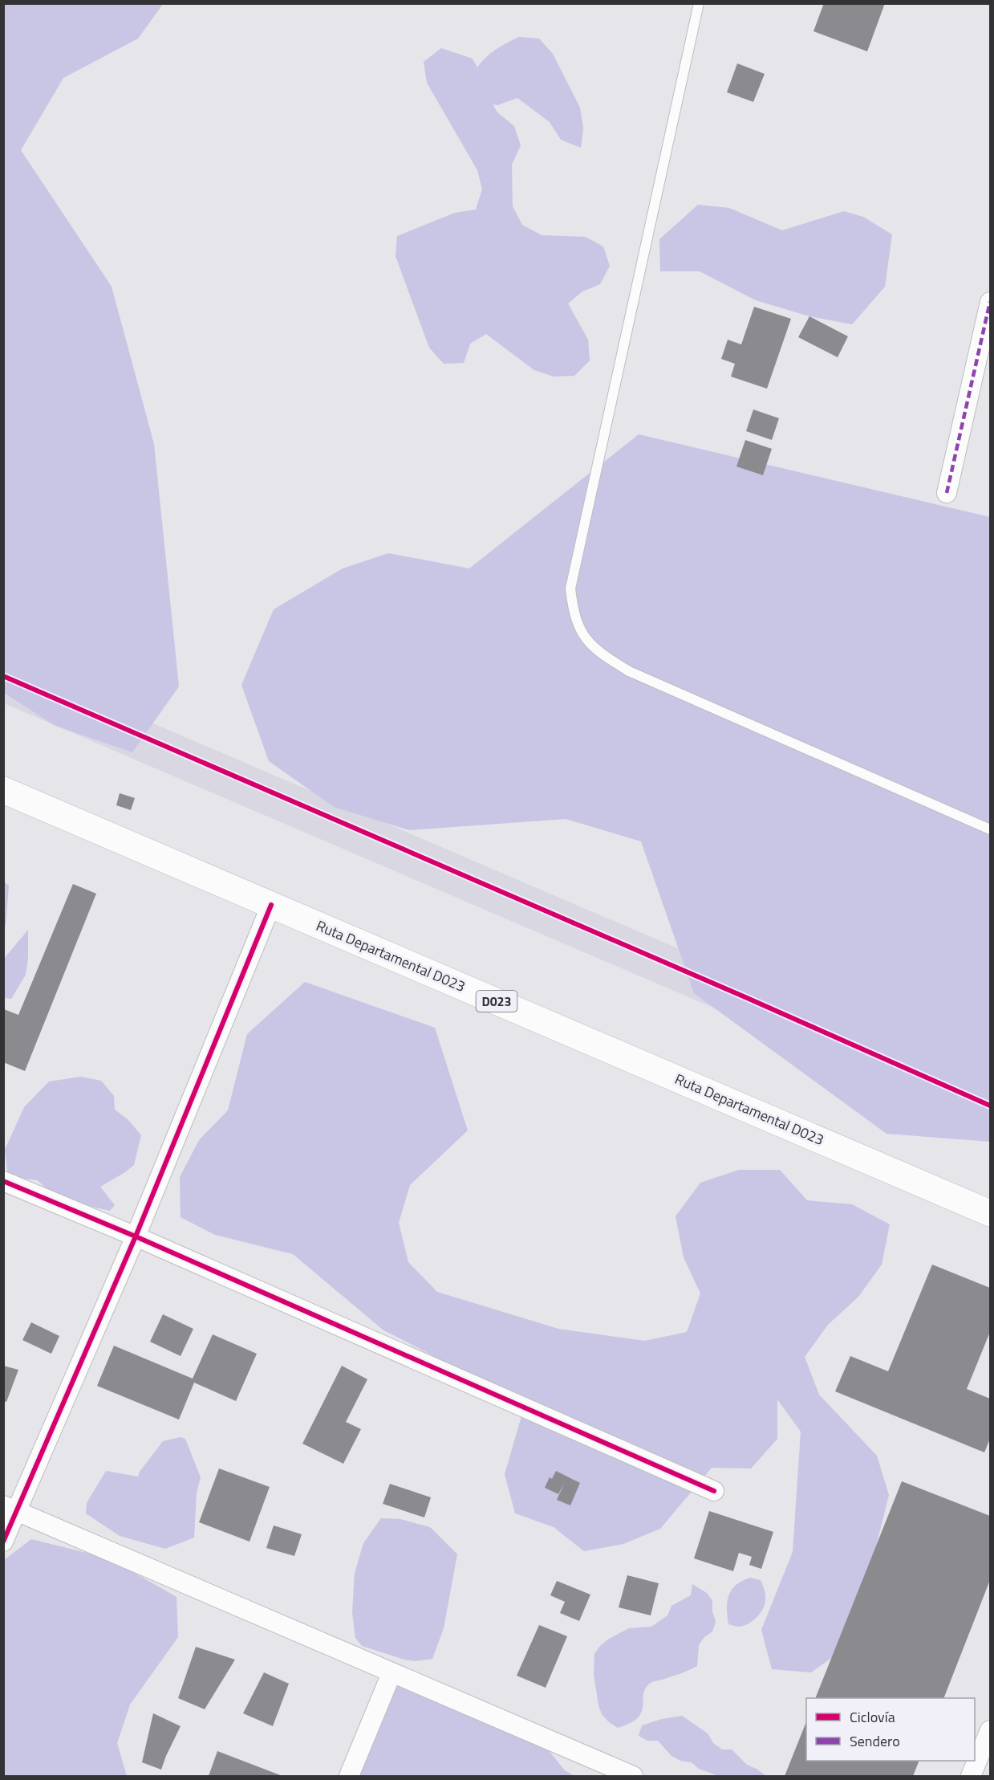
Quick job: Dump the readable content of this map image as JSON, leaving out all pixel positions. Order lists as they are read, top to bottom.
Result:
{
  "streets": {
    "main road": ["Ruta Departamental D023", "D023"]
  },
  "legend": ["Ciclovía", "Sendero"]
}
